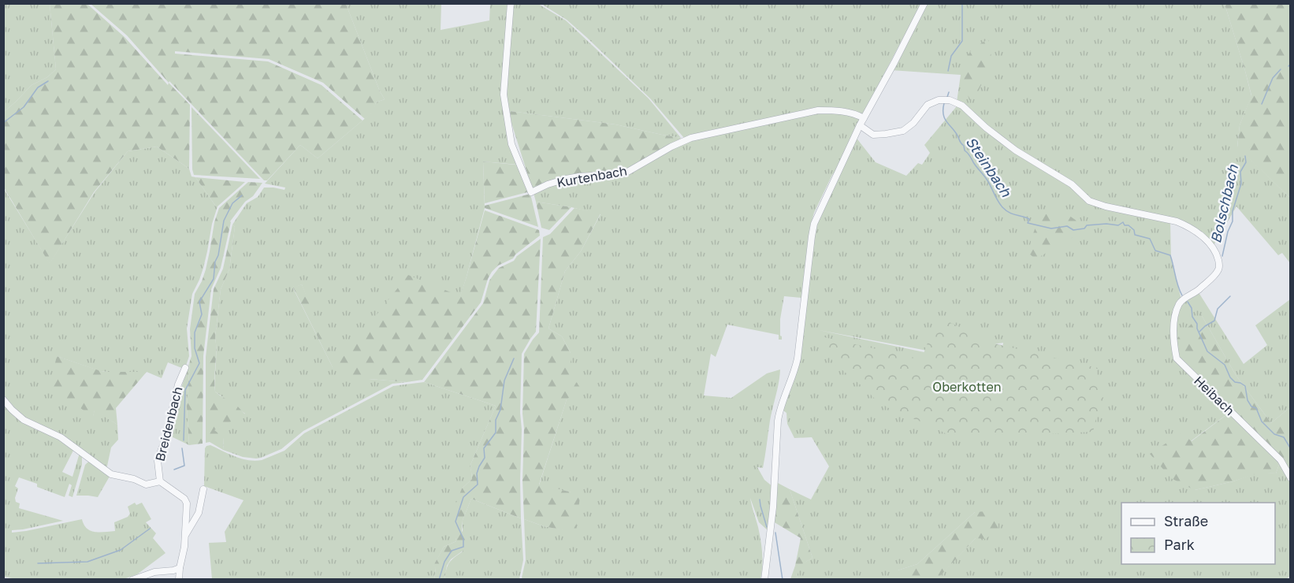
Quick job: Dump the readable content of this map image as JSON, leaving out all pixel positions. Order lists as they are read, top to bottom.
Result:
{
  "streets": {
    "street": ["Kurtenbach", "Heibach", "Breidenbach"]
  },
  "water": ["Steinbach", "Bolschbach"],
  "parks": ["Oberkotten"],
  "legend": ["Straße", "Park"]
}
